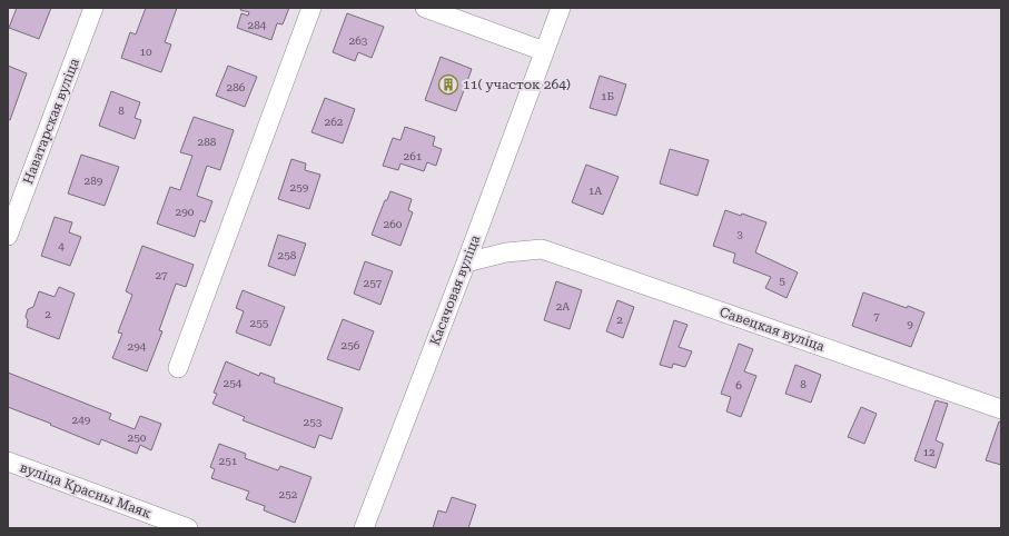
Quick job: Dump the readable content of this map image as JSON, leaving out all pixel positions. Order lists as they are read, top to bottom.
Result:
{
  "streets": {
    "street": [
      "Наватарская вуліца",
      "Касачовая вуліца",
      "Савецкая вуліца",
      "вуліца Красны Маяк"
    ]
  },
  "crossings": [
    ["Касачовая вуліца", "Савецкая вуліца"]
  ],
  "places": {
    "building": ["11( участок 264)"]
  },
  "house_numbers": [
    "284",
    "263",
    "10",
    "286",
    "1Б",
    "8",
    "262",
    "288",
    "261",
    "289",
    "259",
    "1А",
    "290",
    "260",
    "3",
    "4",
    "258",
    "27",
    "5",
    "257",
    "2А",
    "2",
    "7",
    "2",
    "255",
    "9",
    "256",
    "294",
    "254",
    "8",
    "6",
    "249",
    "253",
    "250",
    "12",
    "251",
    "252"
  ]
}
